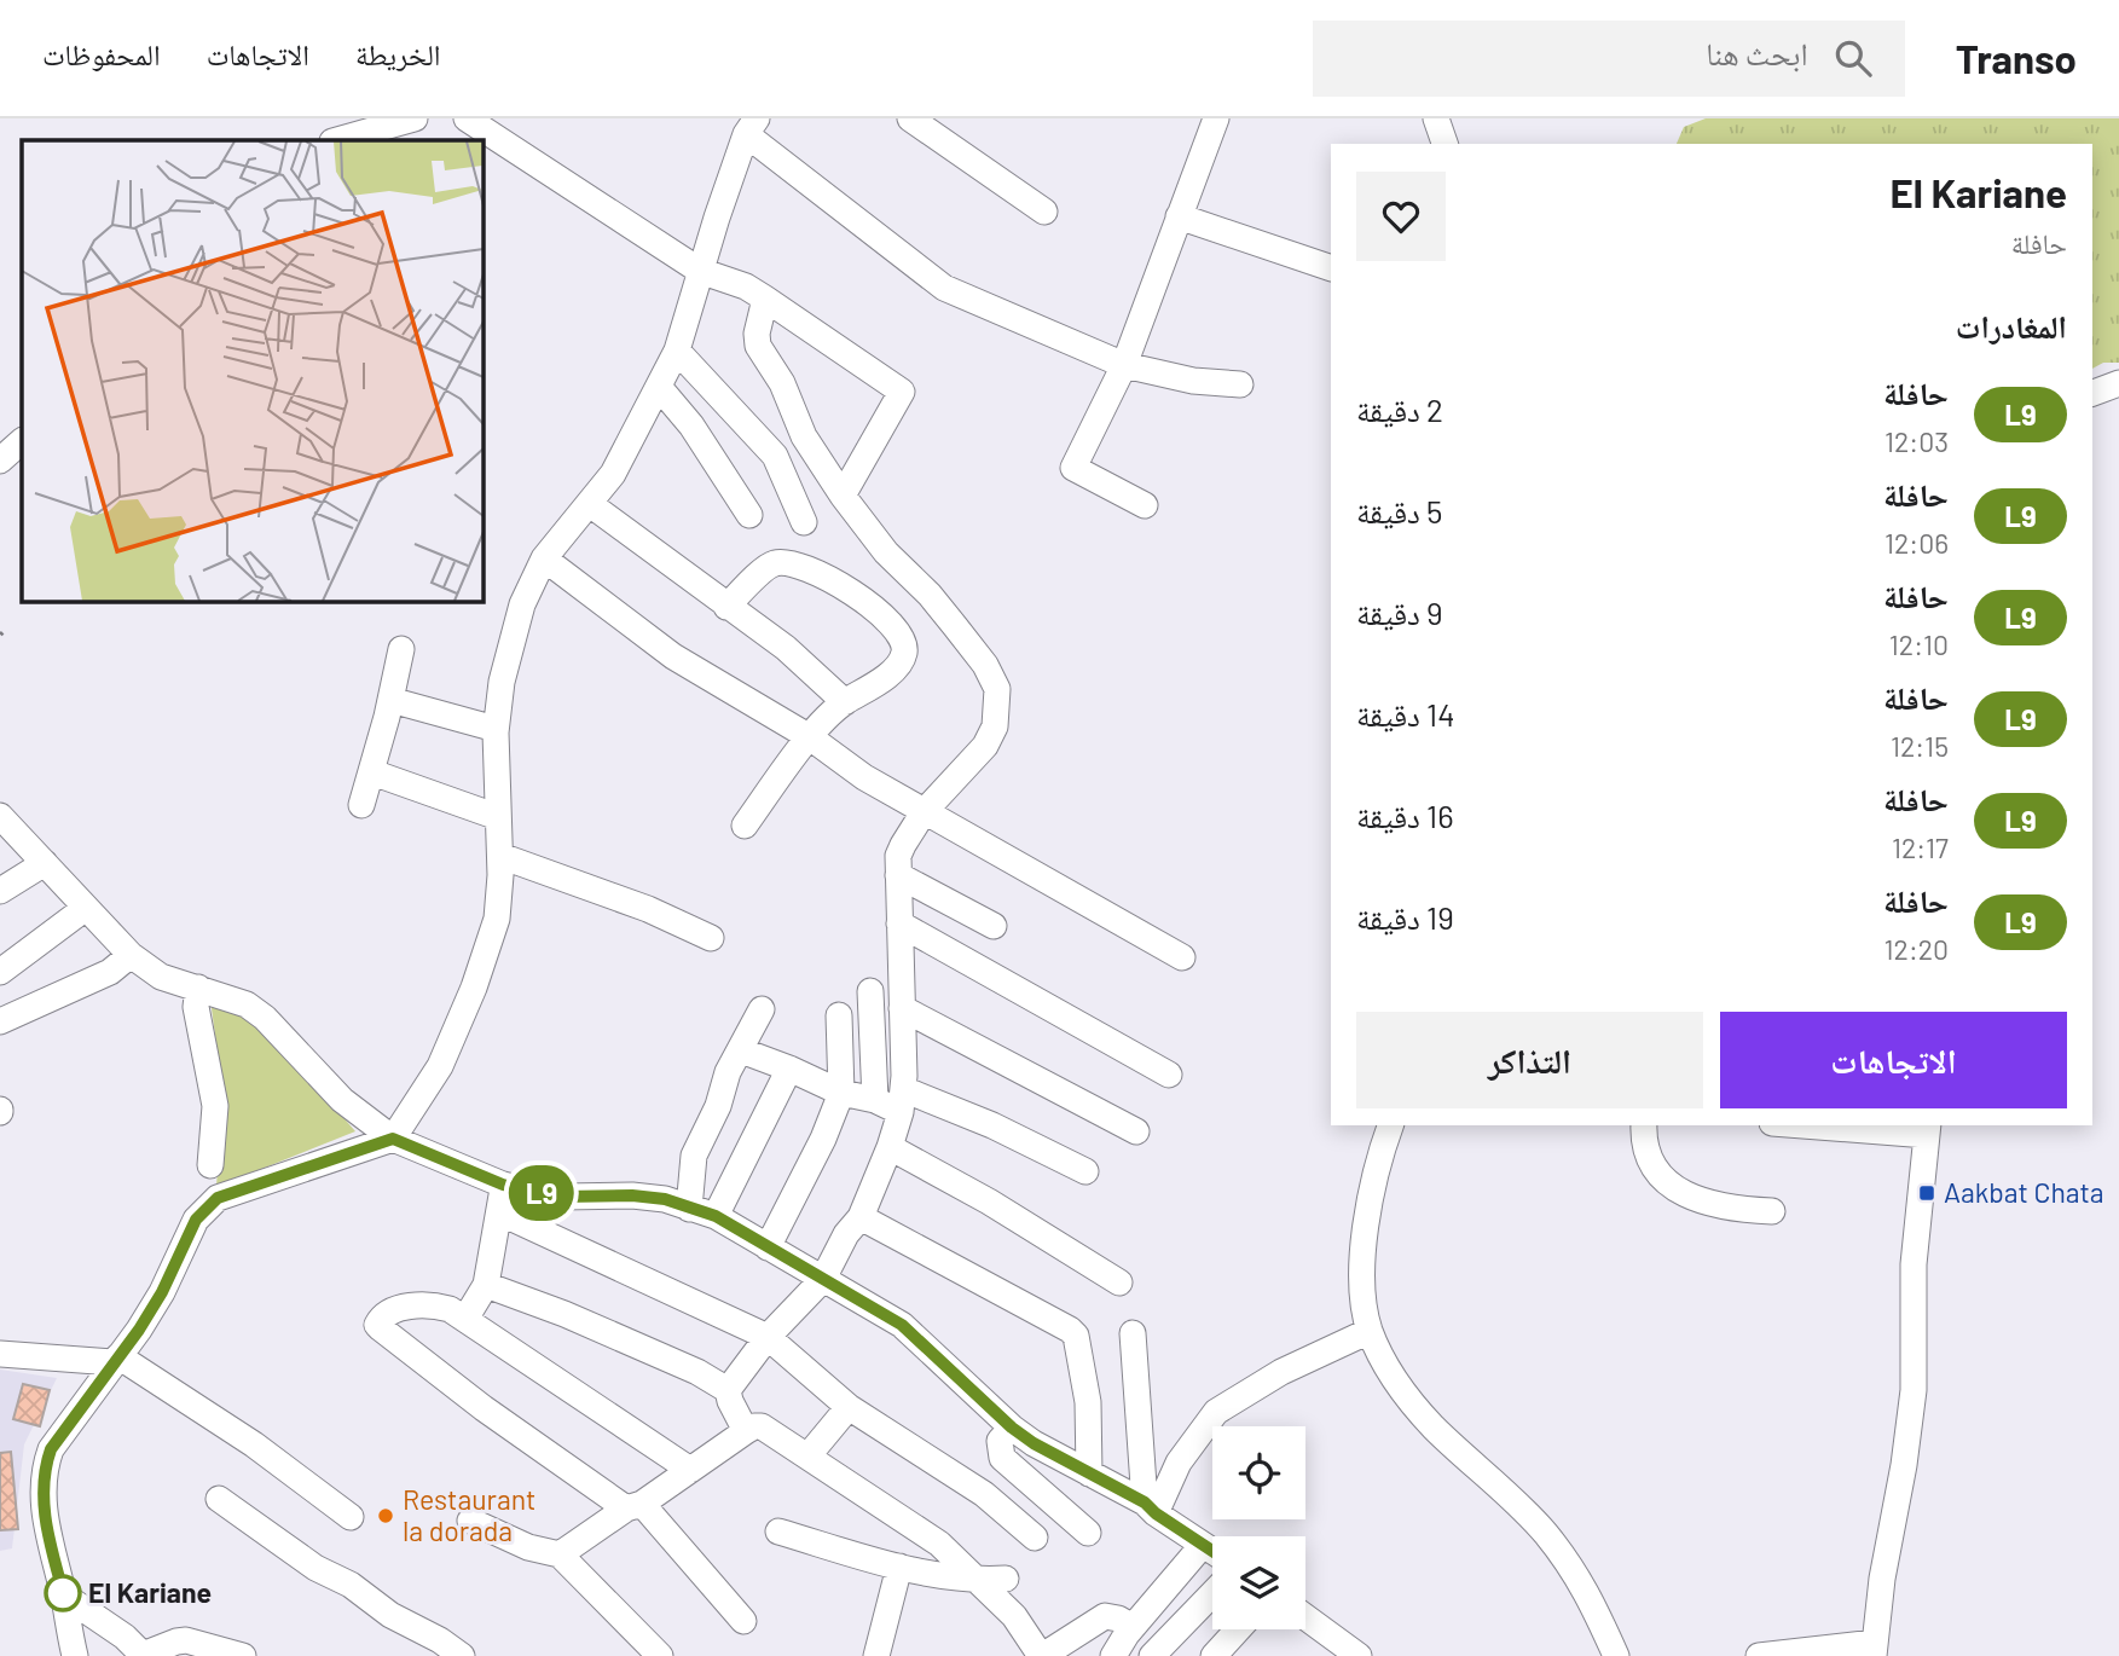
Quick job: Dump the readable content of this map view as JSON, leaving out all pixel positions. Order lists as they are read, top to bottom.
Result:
{
  "places": {
    "transit": ["Aakbat Chata"],
    "other": ["Restaurant la dorada", "El Kariane"]
  },
  "lines": ["bus line L9"],
  "page": {
    "header": "Transo",
    "search": "ابحث هنا",
    "nav": ["الخريطة", "الاتجاهات", "المحفوظات"],
    "on_map": "L9",
    "heading": [
      ["El Kariane", "حافلة"],
      "المغادرات"
    ],
    "list": [
      {
        "mark": "L9",
        "name": "حافلة",
        "note": "12:03",
        "value": "2 دقيقة"
      },
      {
        "mark": "L9",
        "name": "حافلة",
        "note": "12:06",
        "value": "5 دقيقة"
      },
      {
        "mark": "L9",
        "name": "حافلة",
        "note": "12:10",
        "value": "9 دقيقة"
      },
      {
        "mark": "L9",
        "name": "حافلة",
        "note": "12:15",
        "value": "14 دقيقة"
      },
      {
        "mark": "L9",
        "name": "حافلة",
        "note": "12:17",
        "value": "16 دقيقة"
      },
      {
        "mark": "L9",
        "name": "حافلة",
        "note": "12:20",
        "value": "19 دقيقة"
      }
    ],
    "buttons": ["الاتجاهات", "التذاكر"]
  }
}
